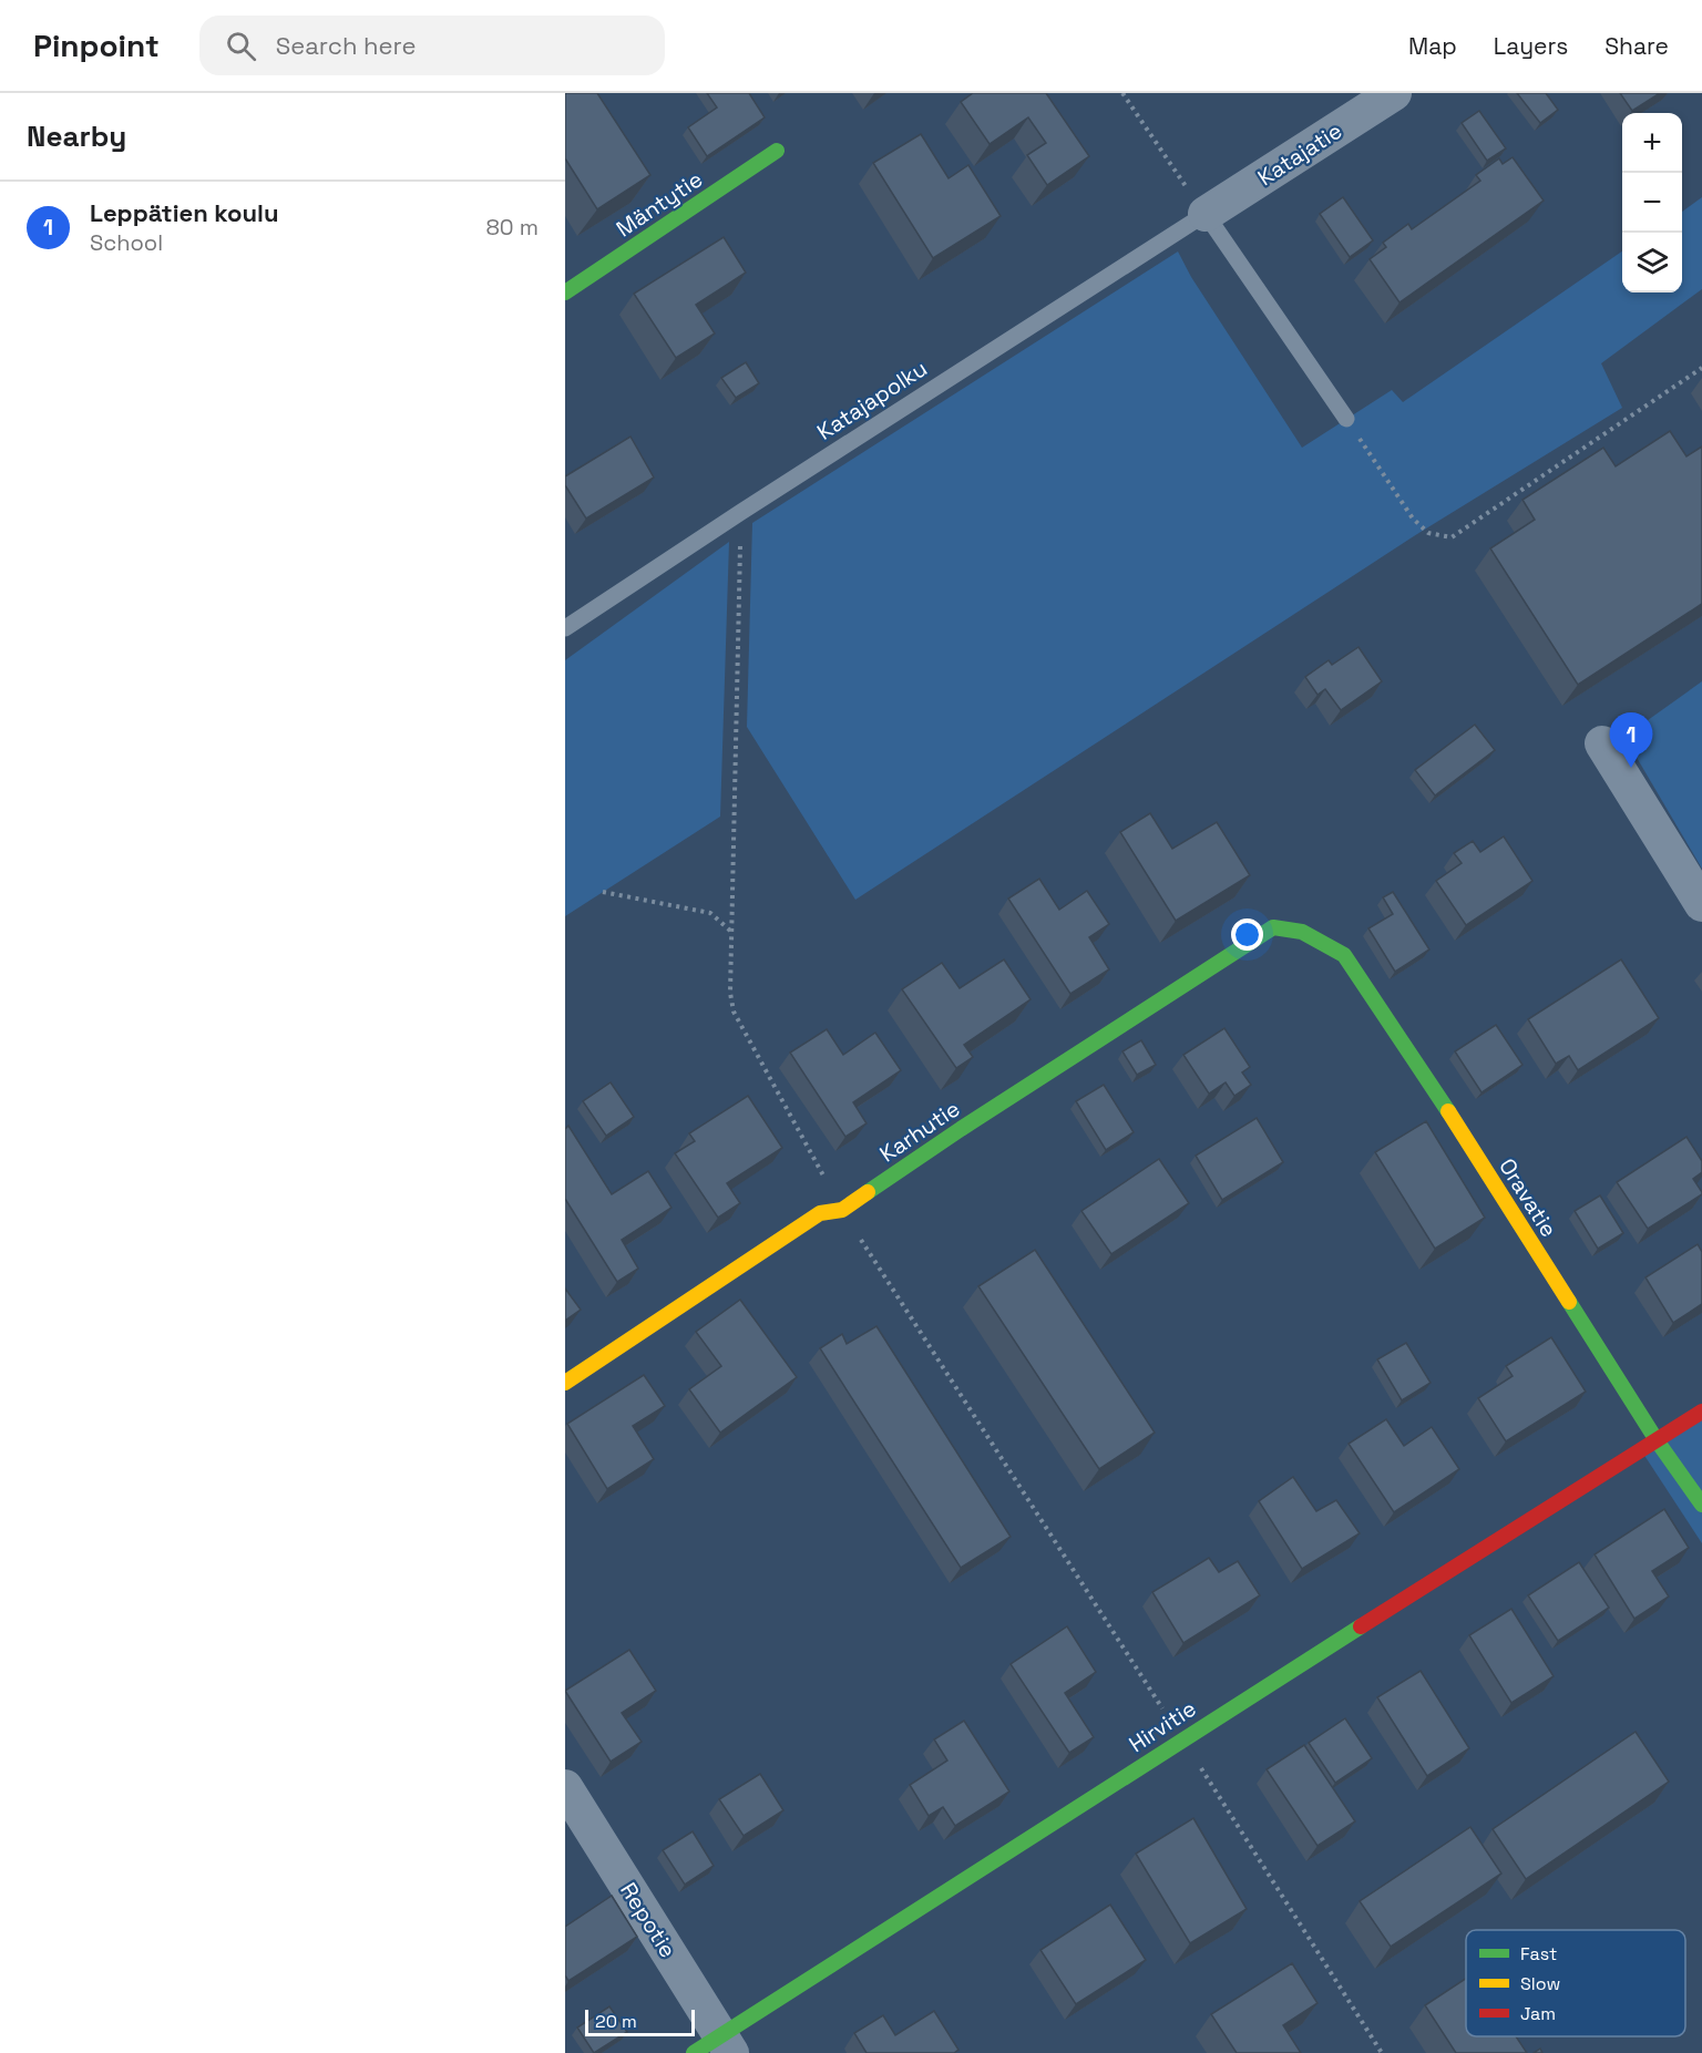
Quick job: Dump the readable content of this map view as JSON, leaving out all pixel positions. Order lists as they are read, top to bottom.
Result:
{
  "streets": {
    "street": [
      "Katajatie",
      "Mäntytie",
      "Karhutie",
      "Oravatie",
      "Hirvitie",
      "Repotie"
    ],
    "lane": ["Katajapolku"]
  },
  "crossings": [
    ["Katajatie", "Katajapolku"],
    ["Karhutie", "Oravatie"],
    ["Oravatie", "Hirvitie"],
    ["Hirvitie", "Repotie"]
  ],
  "legend": ["Fast", "Slow", "Jam"],
  "scale_bar": "20 m",
  "page": {
    "header": "Pinpoint",
    "search": "Search here",
    "nav": ["Map", "Layers", "Share"],
    "heading": "Nearby",
    "map_buttons": ["+", "−"],
    "list": [
      {
        "mark": "1",
        "name": "Leppätien koulu",
        "note": "School",
        "value": "80 m"
      }
    ],
    "pins": "1",
    "scale": "20 m"
  }
}
